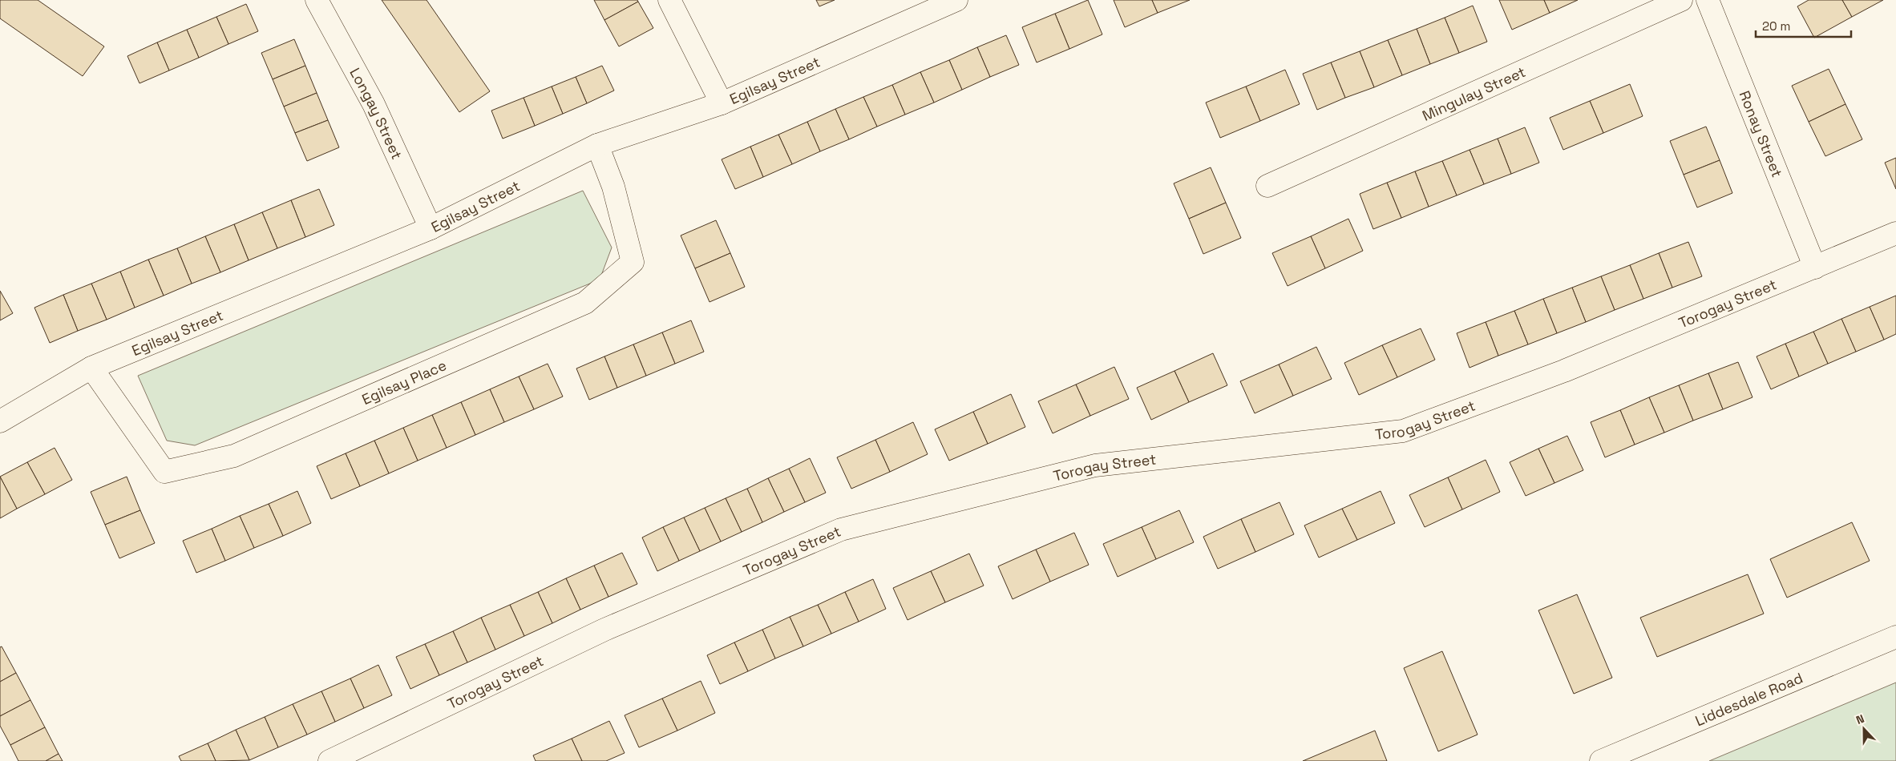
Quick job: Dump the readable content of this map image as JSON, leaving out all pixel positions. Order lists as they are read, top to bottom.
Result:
{
  "streets": {
    "street": [
      "Egilsay Street",
      "Mingulay Street",
      "Longay Street",
      "Ronay Street",
      "Torogay Street",
      "Egilsay Place",
      "Liddesdale Road"
    ]
  },
  "crossings": [
    ["Egilsay Street", "Longay Street"],
    ["Egilsay Street", "Egilsay Place"],
    ["Ronay Street", "Torogay Street"]
  ],
  "scale_bar": "20 m",
  "north": "top"
}
